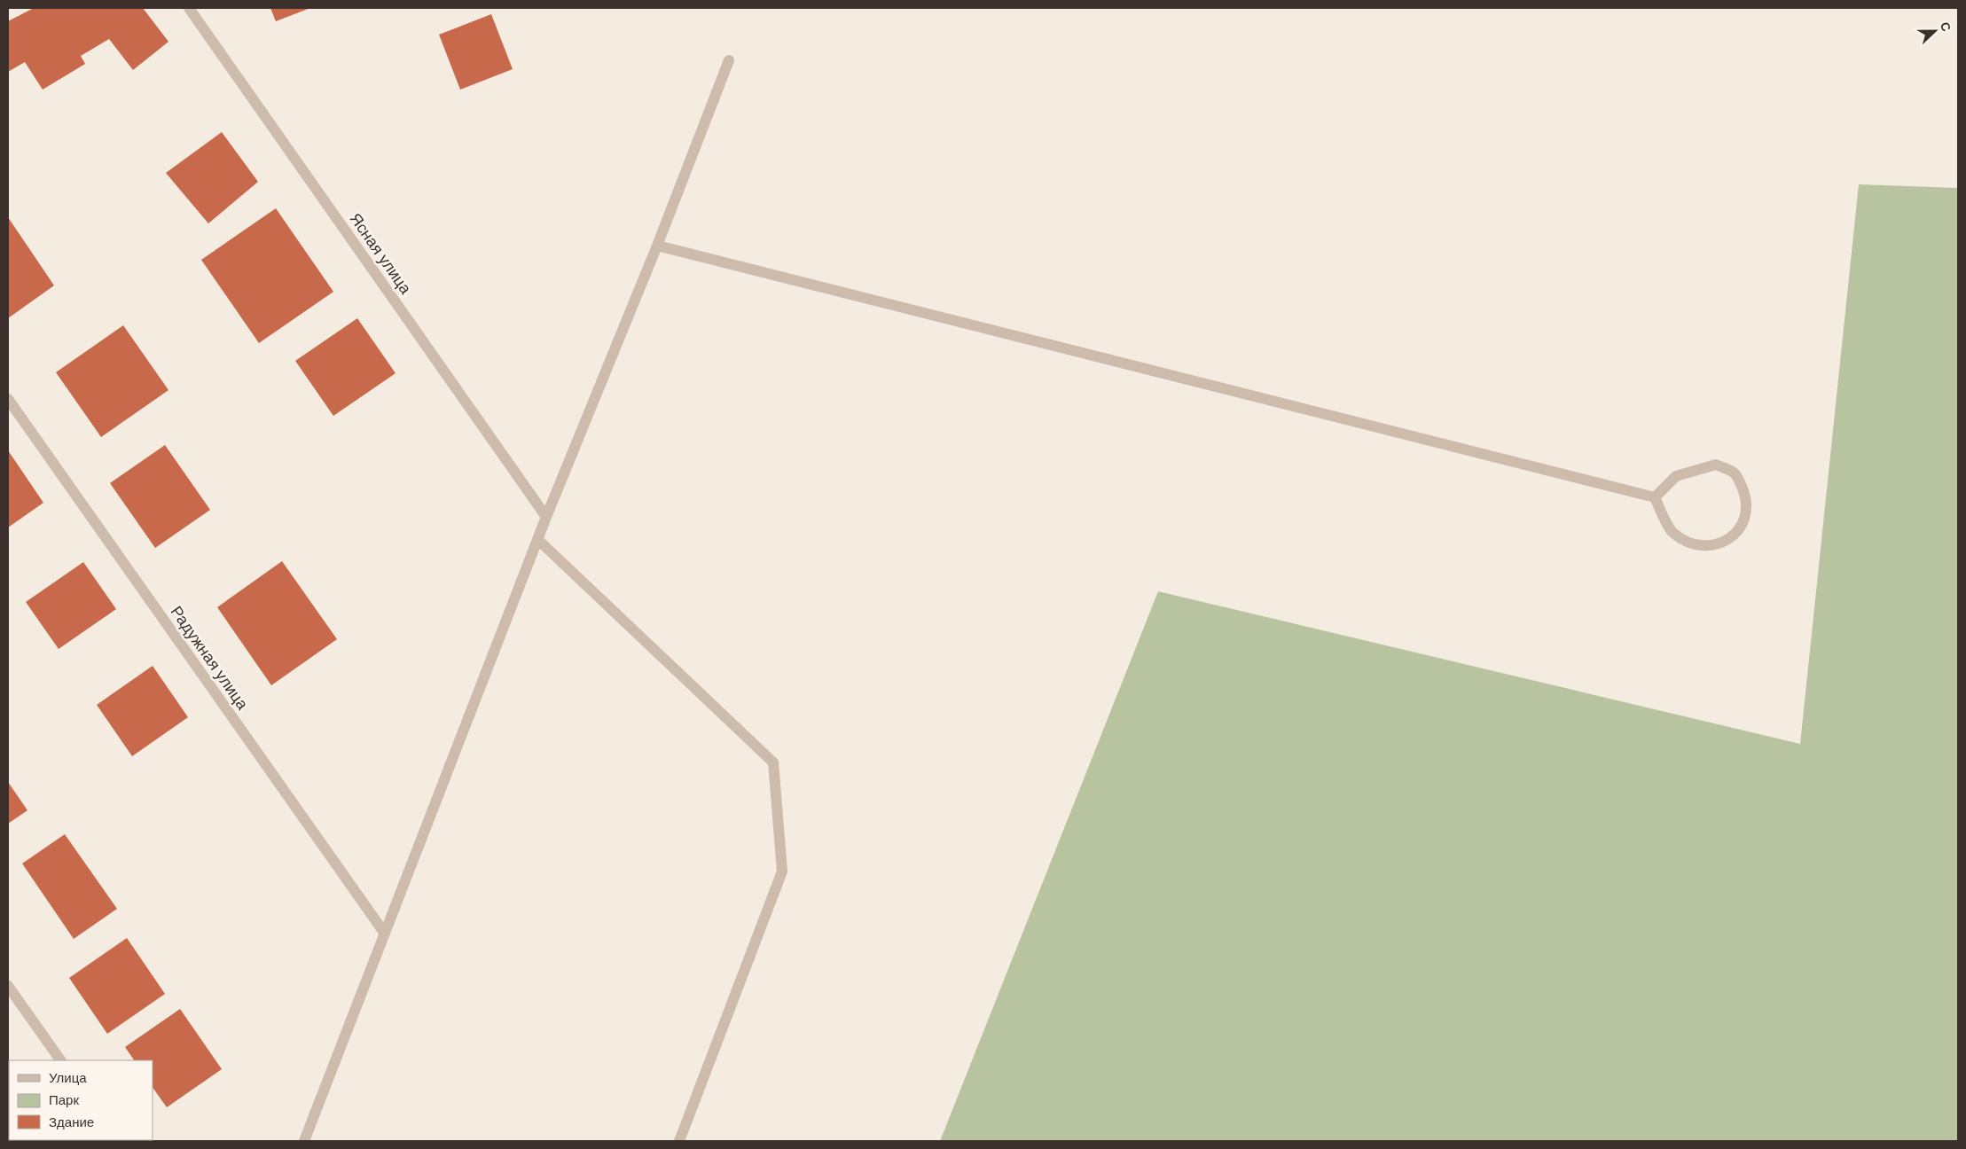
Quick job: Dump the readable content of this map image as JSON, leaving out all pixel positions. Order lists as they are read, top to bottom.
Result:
{
  "streets": {
    "street": ["Ясная улица", "Радужная улица"]
  },
  "legend": ["Улица", "Парк", "Здание"],
  "north": "right"
}
